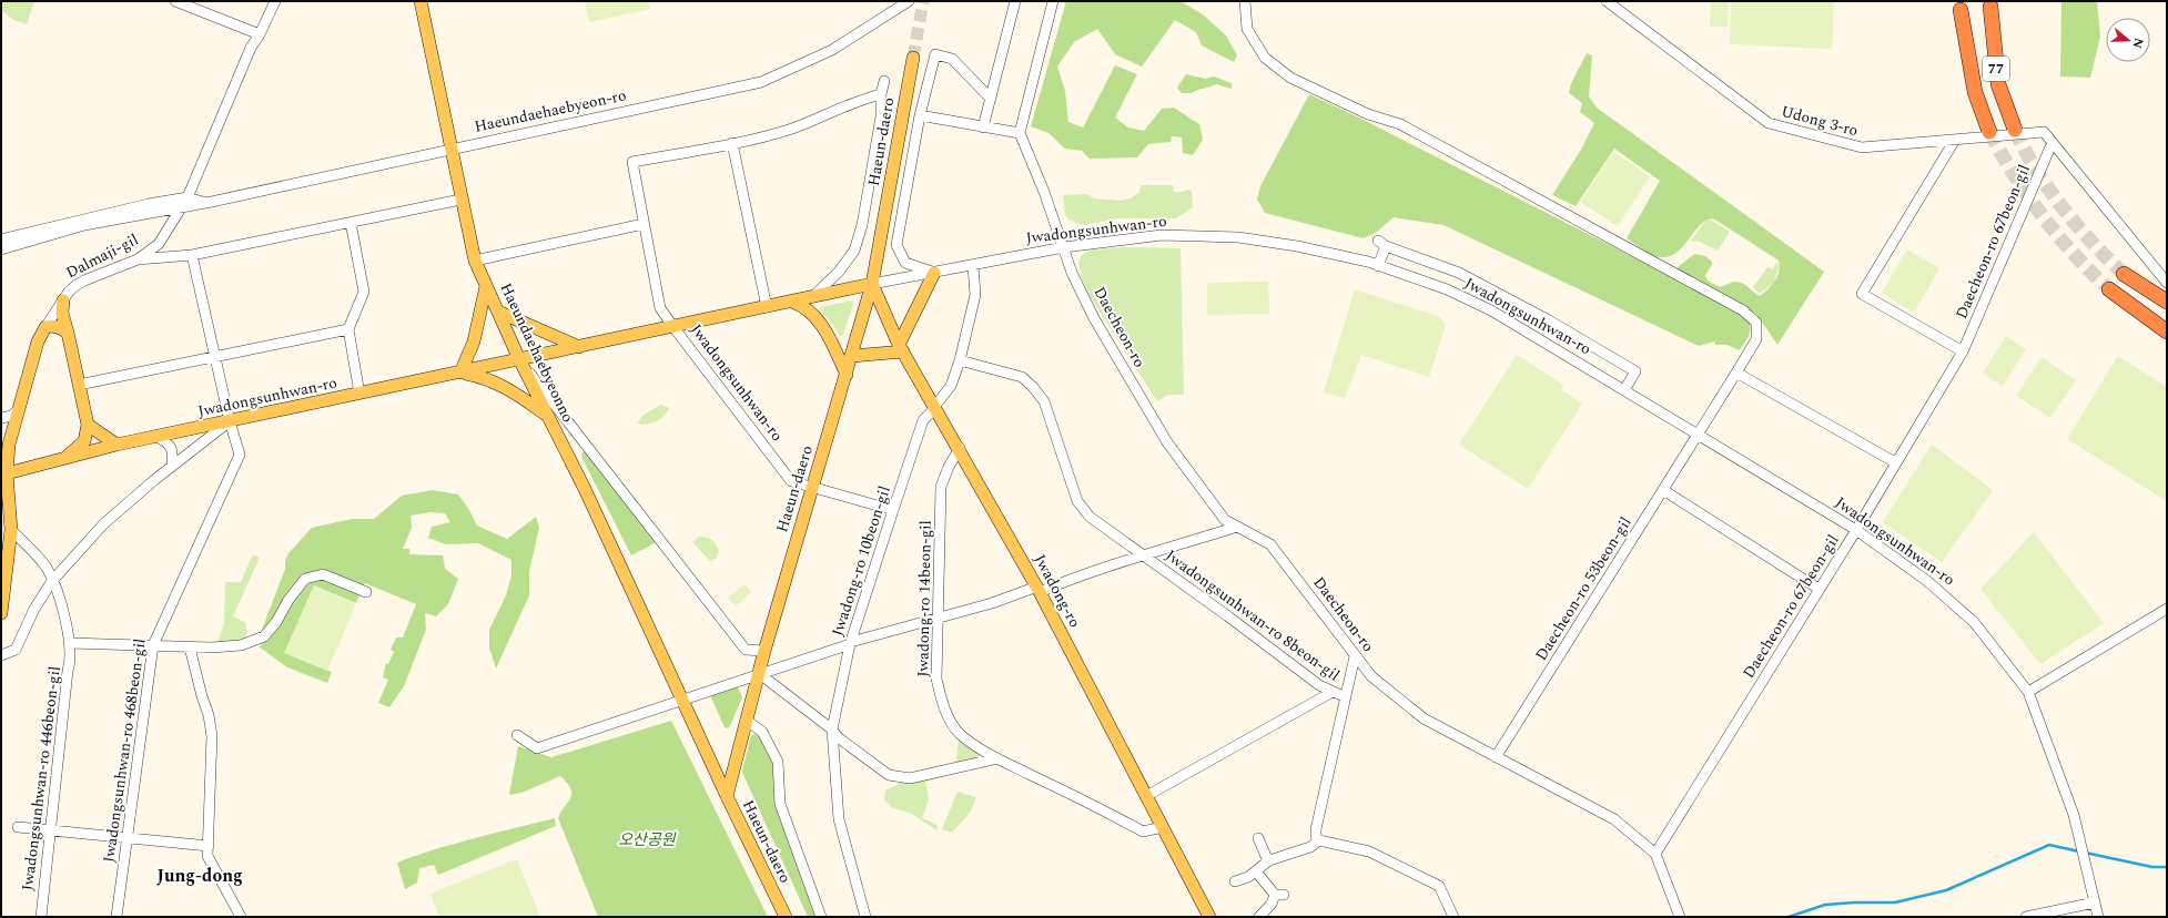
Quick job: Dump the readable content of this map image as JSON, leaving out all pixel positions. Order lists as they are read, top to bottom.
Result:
{
  "streets": {
    "highway": ["77"],
    "main road": [
      "Haeun-daero",
      "Jwadongsunhwan-ro",
      "Dalmaji-gil",
      "Haeundaehaebyeonno",
      "Jwadong-ro"
    ],
    "street": [
      "Haeundaehaebyeon-ro",
      "Udong 3-ro",
      "Daecheon-ro 67beon-gil",
      "Daecheon-ro",
      "Jwadong-ro 10beon-gil",
      "Daecheon-ro 53beon-gil",
      "Jwadong-ro 14beon-gil",
      "Jwadongsunhwan-ro 8beon-gil",
      "Jwadongsunhwan-ro 468beon-gil",
      "Jwadongsunhwan-ro 446beon-gil"
    ]
  },
  "crossings": [
    ["Haeundaehaebyeon-ro", "Dalmaji-gil"],
    ["Haeundaehaebyeon-ro", "Haeundaehaebyeonno"],
    ["Udong 3-ro", "Daecheon-ro 67beon-gil"],
    ["Haeun-daero", "Jwadongsunhwan-ro"],
    ["Haeun-daero", "Jwadong-ro"],
    ["Haeun-daero", "Jwadongsunhwan-ro 8beon-gil"],
    ["Jwadongsunhwan-ro", "Daecheon-ro 67beon-gil"],
    ["Jwadongsunhwan-ro", "Dalmaji-gil"],
    ["Jwadongsunhwan-ro", "Daecheon-ro"],
    ["Jwadongsunhwan-ro", "Haeundaehaebyeonno"],
    ["Jwadongsunhwan-ro", "Jwadong-ro 10beon-gil"],
    ["Jwadongsunhwan-ro", "Daecheon-ro 53beon-gil"],
    ["Jwadongsunhwan-ro", "Jwadong-ro"],
    ["Jwadongsunhwan-ro", "Jwadongsunhwan-ro 468beon-gil"],
    ["Daecheon-ro 67beon-gil", "Daecheon-ro"],
    ["Daecheon-ro", "Daecheon-ro 53beon-gil"],
    ["Daecheon-ro", "Jwadongsunhwan-ro 8beon-gil"],
    ["Haeundaehaebyeonno", "Jwadongsunhwan-ro 8beon-gil"],
    ["Jwadong-ro 10beon-gil", "Jwadong-ro"],
    ["Jwadong-ro 10beon-gil", "Jwadongsunhwan-ro 8beon-gil"],
    ["Jwadong-ro", "Jwadong-ro 14beon-gil"],
    ["Jwadong-ro", "Jwadongsunhwan-ro 8beon-gil"],
    ["Jwadong-ro 14beon-gil", "Jwadongsunhwan-ro 8beon-gil"]
  ],
  "districts": ["Jung-dong"],
  "parks": ["오산공원"],
  "north": "right"
}
